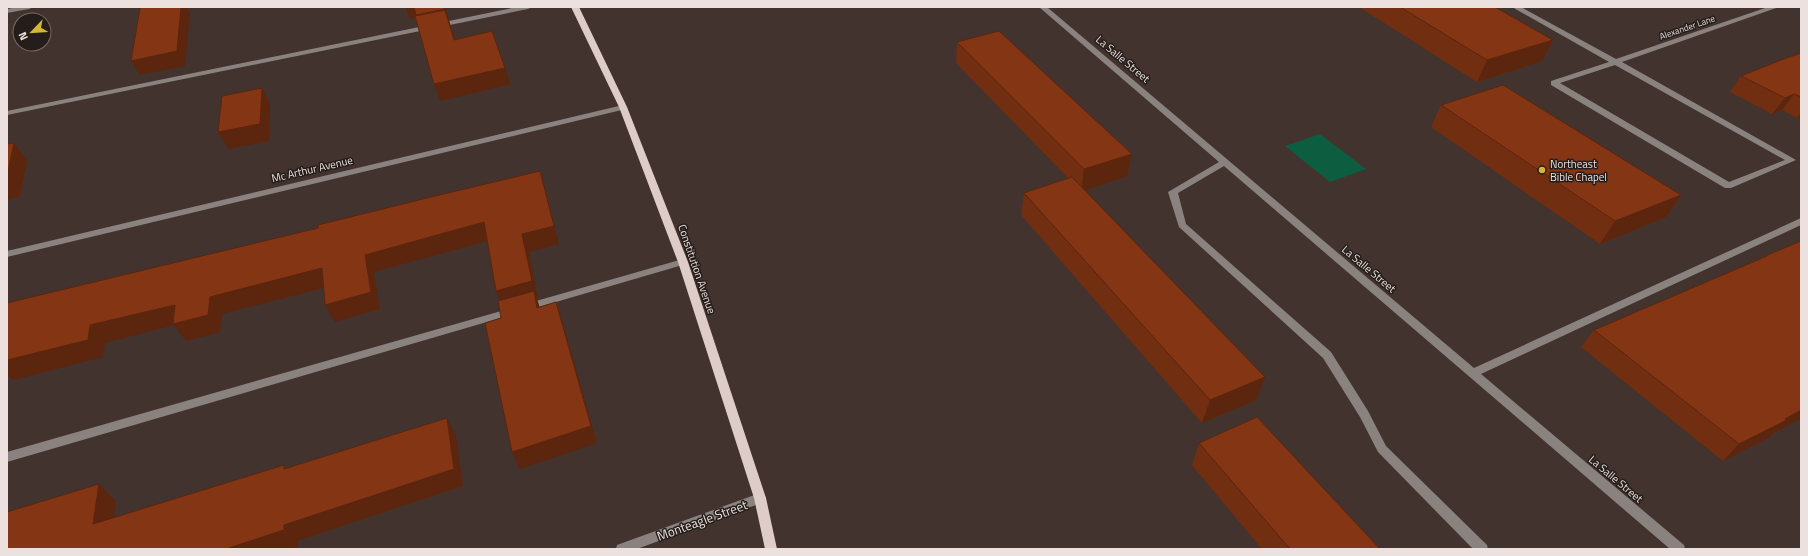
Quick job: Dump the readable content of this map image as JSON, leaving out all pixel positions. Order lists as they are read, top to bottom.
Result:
{
  "streets": {
    "main road": ["Constitution Avenue"],
    "street": [
      "Alexander Lane",
      "La Salle Street",
      "Mc Arthur Avenue",
      "Monteagle Street"
    ]
  },
  "crossings": [
    ["Mc Arthur Avenue", "Constitution Avenue"],
    ["Constitution Avenue", "Monteagle Street"]
  ],
  "places": ["Northeast Bible Chapel"],
  "north": "bottom left"
}
